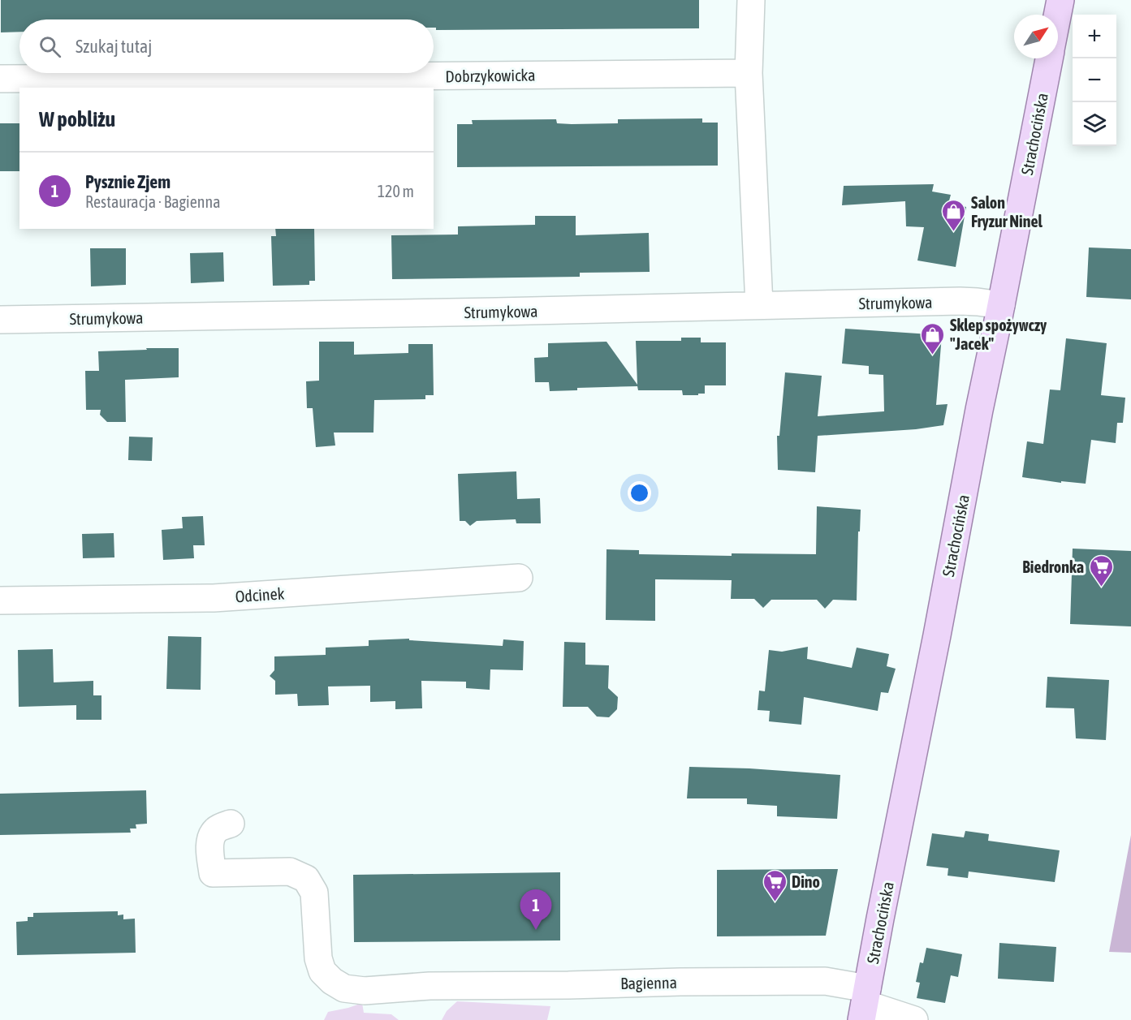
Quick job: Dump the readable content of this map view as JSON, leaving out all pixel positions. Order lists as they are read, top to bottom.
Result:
{
  "streets": {
    "main road": ["Strachocińska"],
    "street": [
      "Dobrzykowicka",
      "Strumykowa",
      "Odcinek",
      "Bagienna"
    ]
  },
  "crossings": [
    ["Strachocińska", "Strumykowa"],
    ["Strachocińska", "Bagienna"]
  ],
  "places": {
    "shop": ["Salon Fryzur Ninel", "Sklep spożywczy \"Jacek\""],
    "supermarket": ["Biedronka", "Dino"]
  },
  "north": "top right",
  "page": {
    "map_buttons": ["+", "−"],
    "search": "Szukaj tutaj",
    "heading": "W pobliżu",
    "list": [
      {
        "mark": "1",
        "name": "Pysznie Zjem",
        "note": "Restauracja · Bagienna",
        "value": "120 m"
      }
    ],
    "pins": "1"
  }
}
